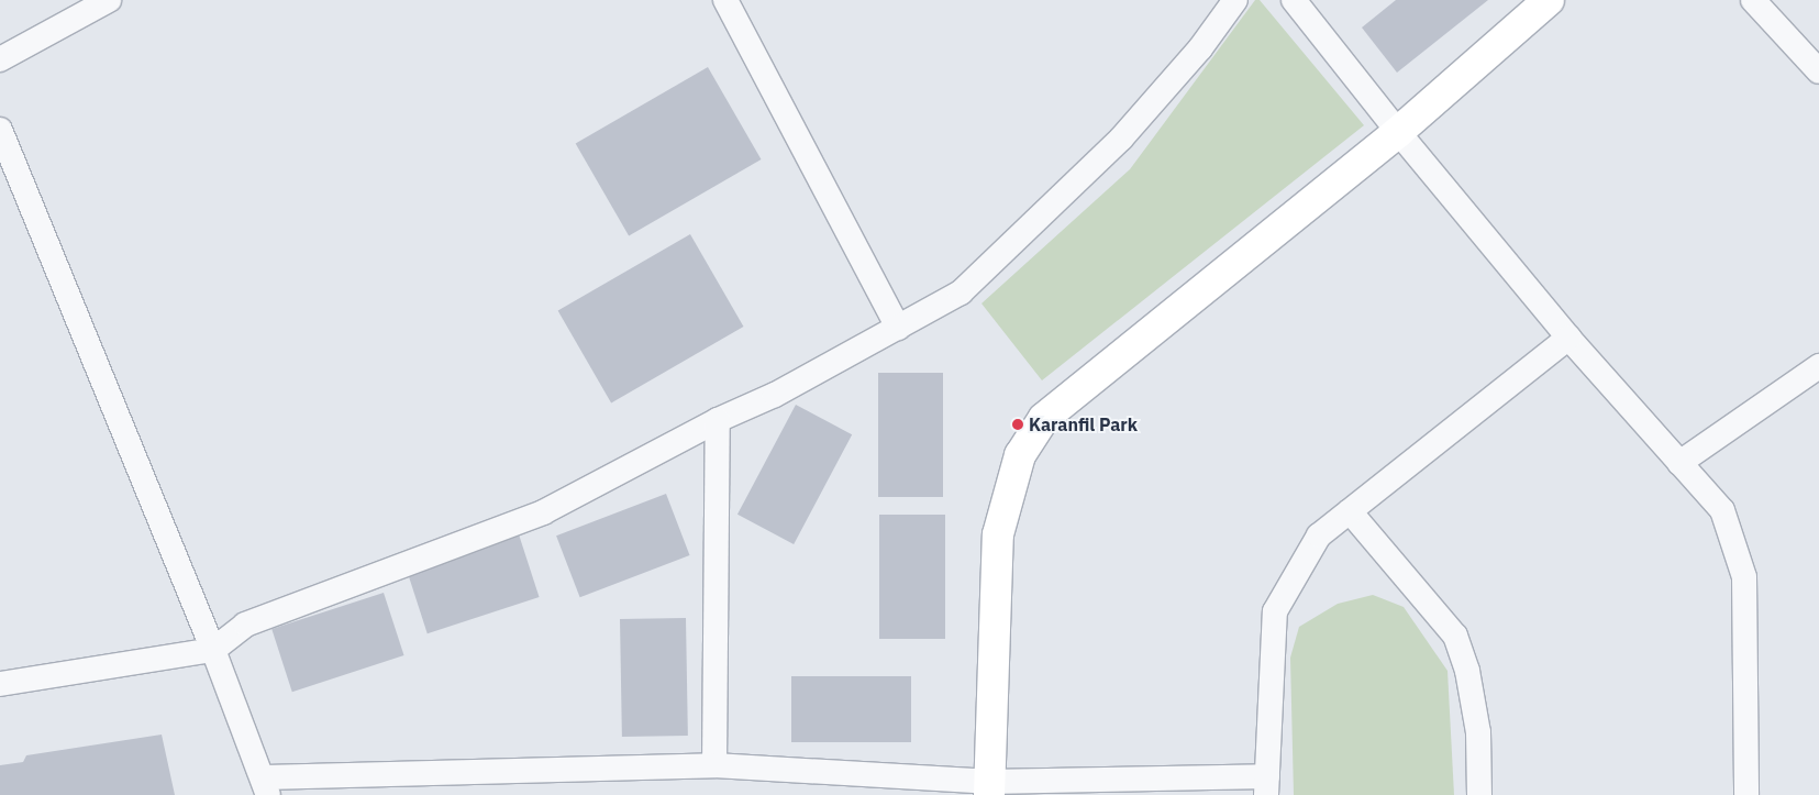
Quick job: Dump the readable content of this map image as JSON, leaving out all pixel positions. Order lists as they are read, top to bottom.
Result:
{
  "places": ["Karanfil Park"]
}
